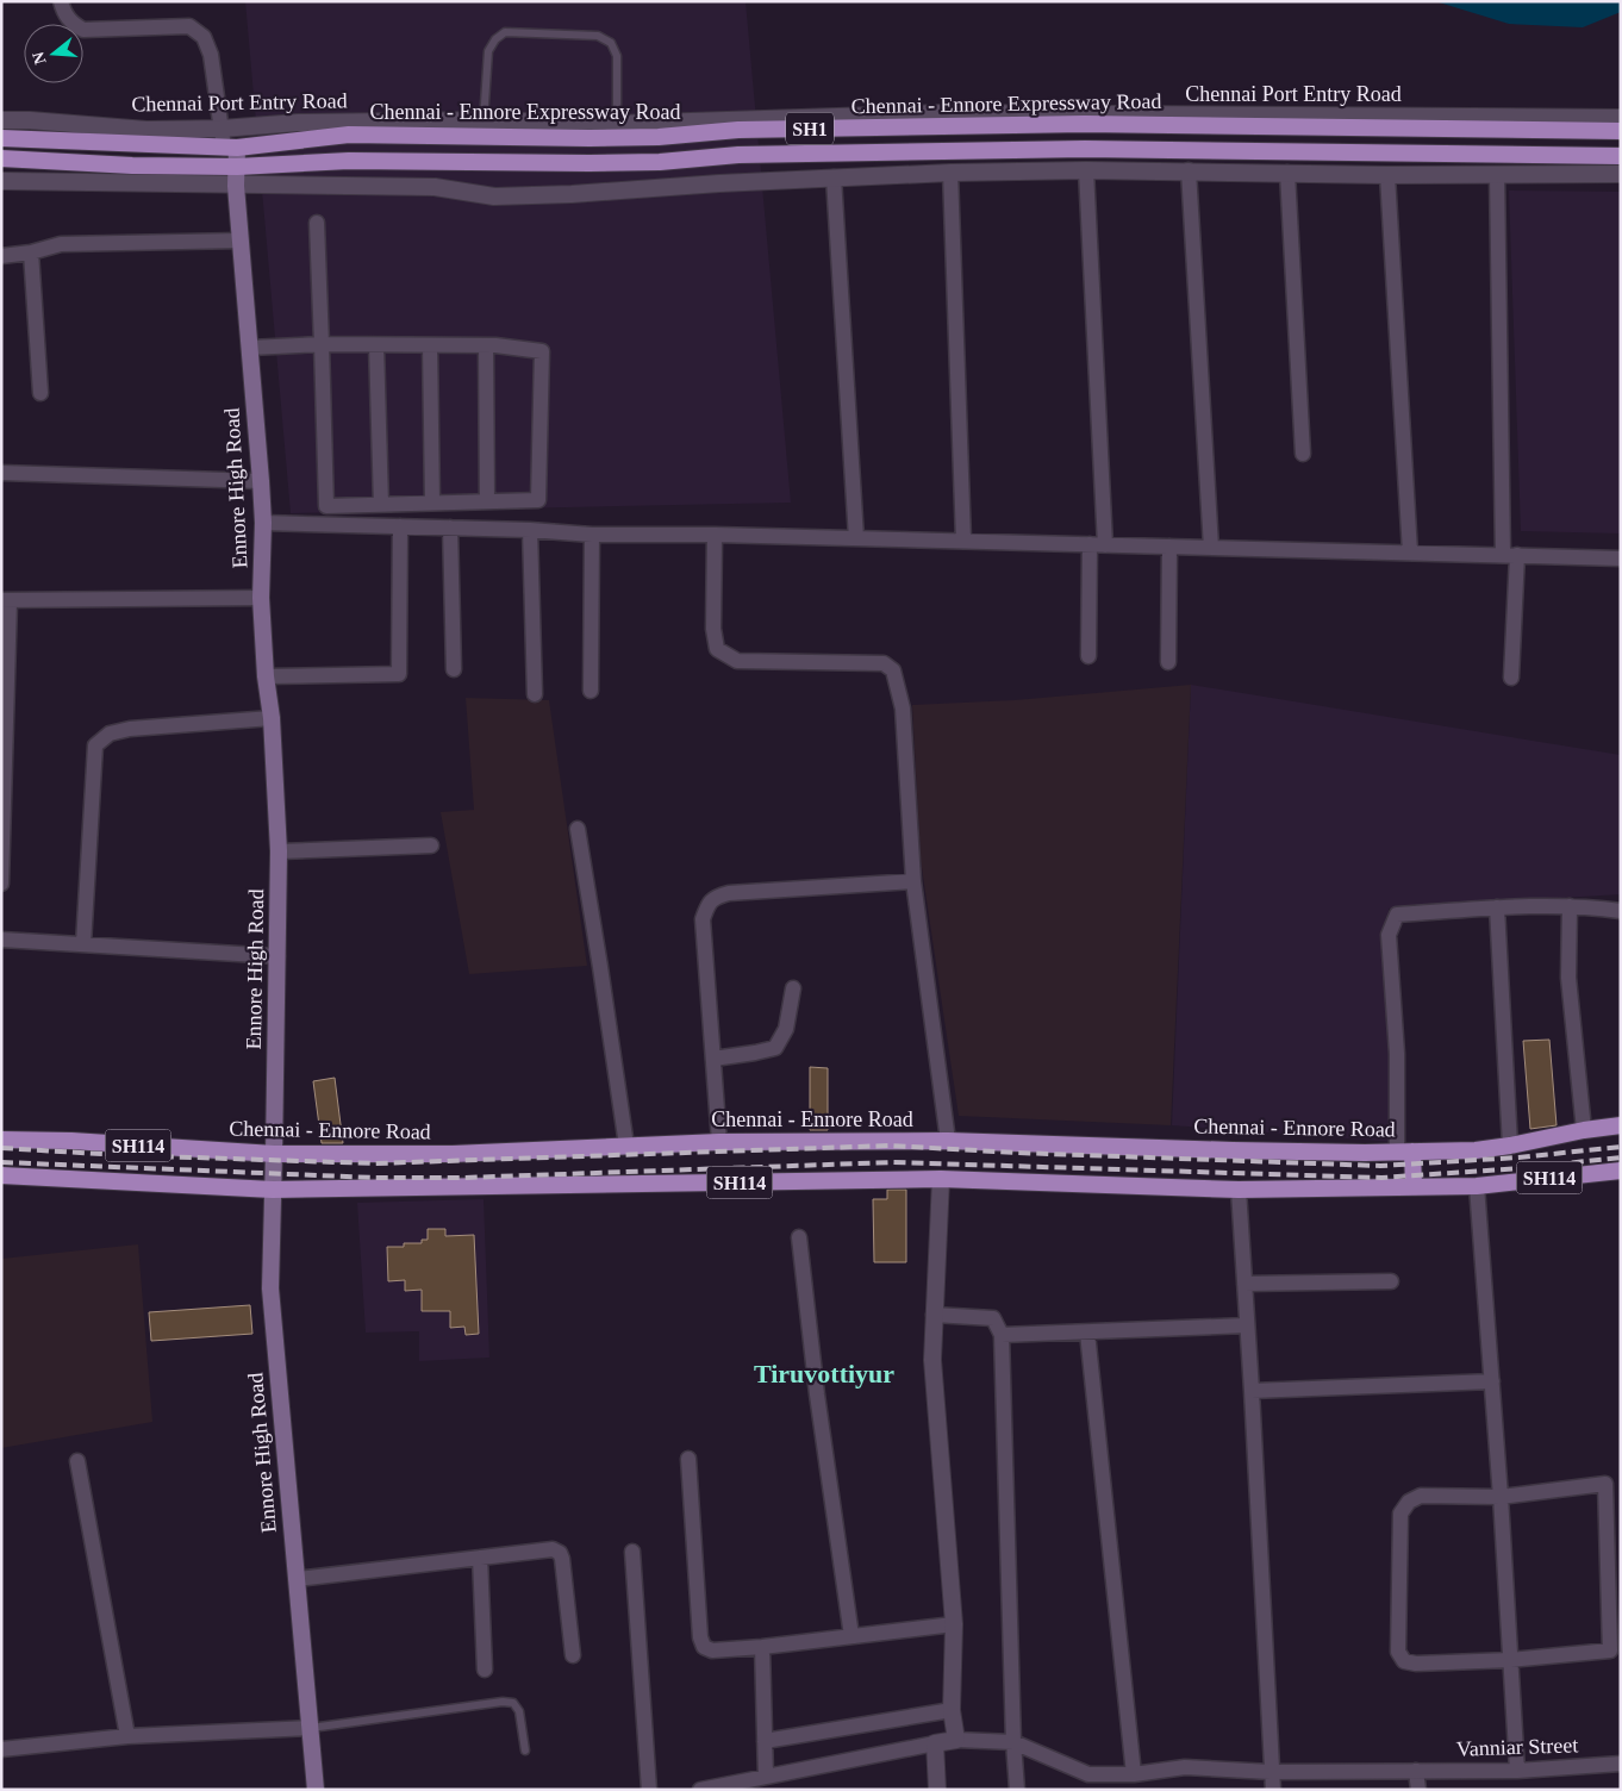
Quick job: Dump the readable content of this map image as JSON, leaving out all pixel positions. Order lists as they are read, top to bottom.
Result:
{
  "streets": {
    "main road": [
      "Chennai - Ennore Expressway Road",
      "SH1",
      "Ennore High Road",
      "Chennai - Ennore Road",
      "SH114"
    ],
    "street": ["Chennai Port Entry Road", "Vanniar Street"]
  },
  "crossings": [
    ["Chennai Port Entry Road", "Chennai - Ennore Expressway Road"],
    ["Chennai - Ennore Expressway Road", "Ennore High Road"],
    ["SH1", "Ennore High Road"],
    ["Ennore High Road", "Chennai - Ennore Road"],
    ["Ennore High Road", "SH114"]
  ],
  "districts": ["Tiruvottiyur"],
  "north": "left"
}
